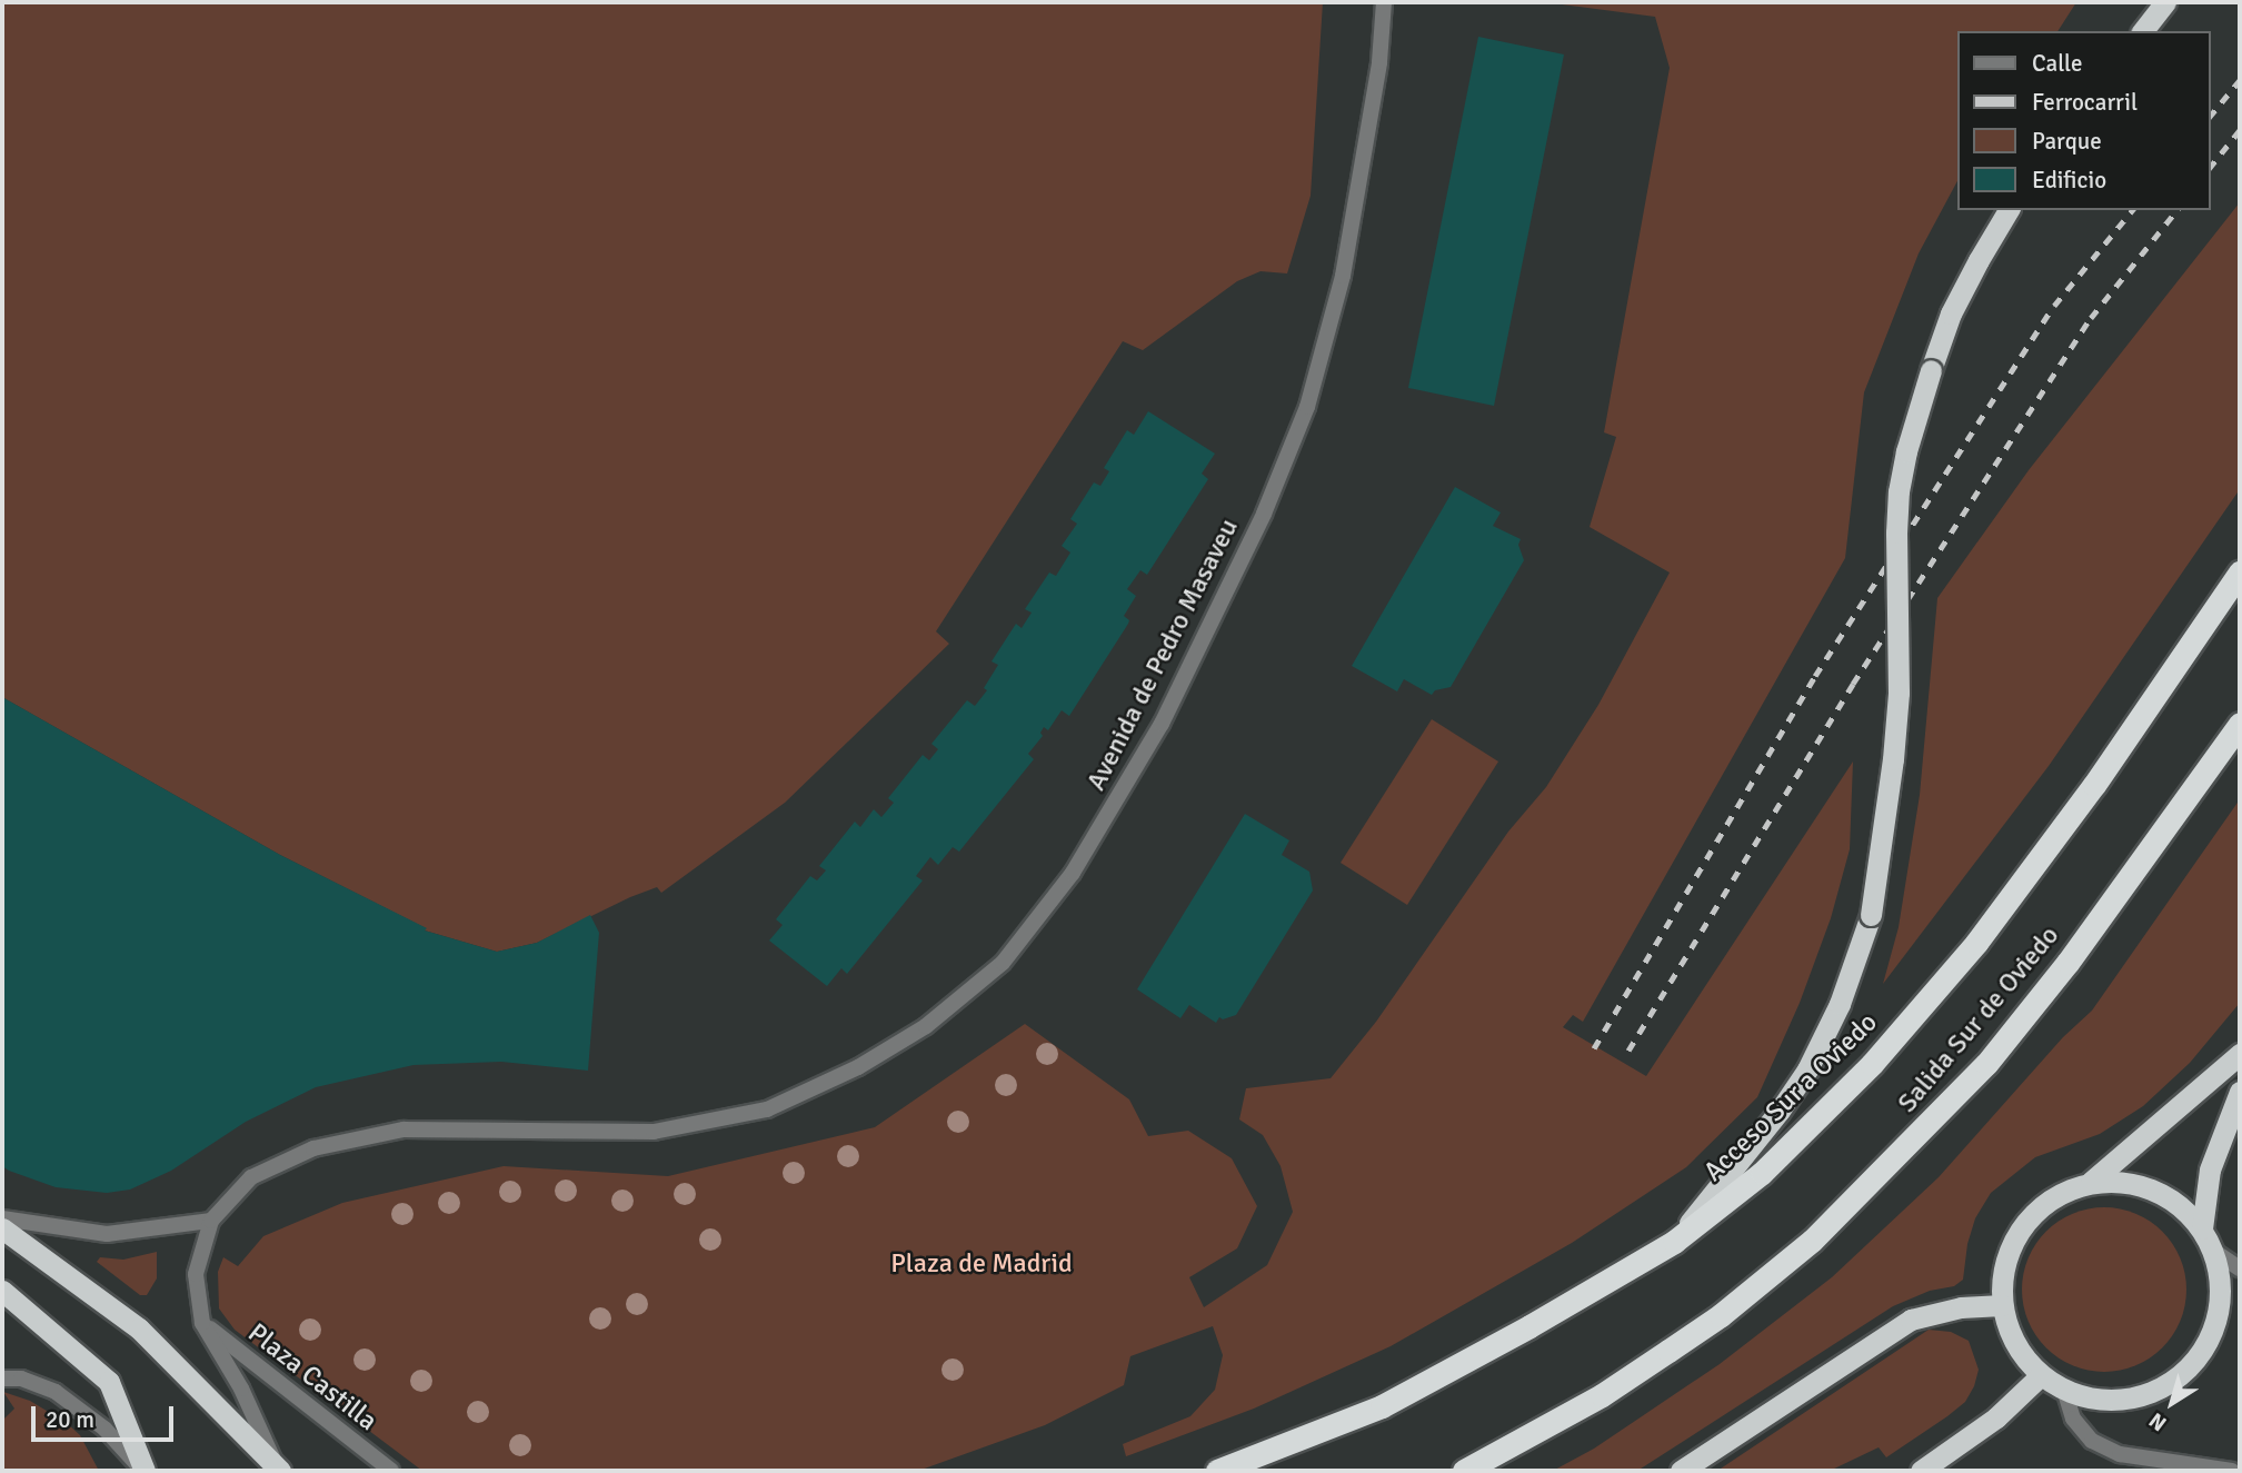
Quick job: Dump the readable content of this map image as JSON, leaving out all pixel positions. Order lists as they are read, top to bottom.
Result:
{
  "streets": {
    "highway": ["Salida Sur de Oviedo", "Acceso Sur a Oviedo"],
    "street": ["Avenida de Pedro Masaveu", "Plaza Castilla"]
  },
  "crossings": [
    ["Avenida de Pedro Masaveu", "Plaza Castilla"]
  ],
  "parks": ["Plaza de Madrid"],
  "legend": [
    "Calle",
    "Ferrocarril",
    "Parque",
    "Edificio"
  ],
  "scale_bar": "20 m",
  "north": "bottom left"
}
